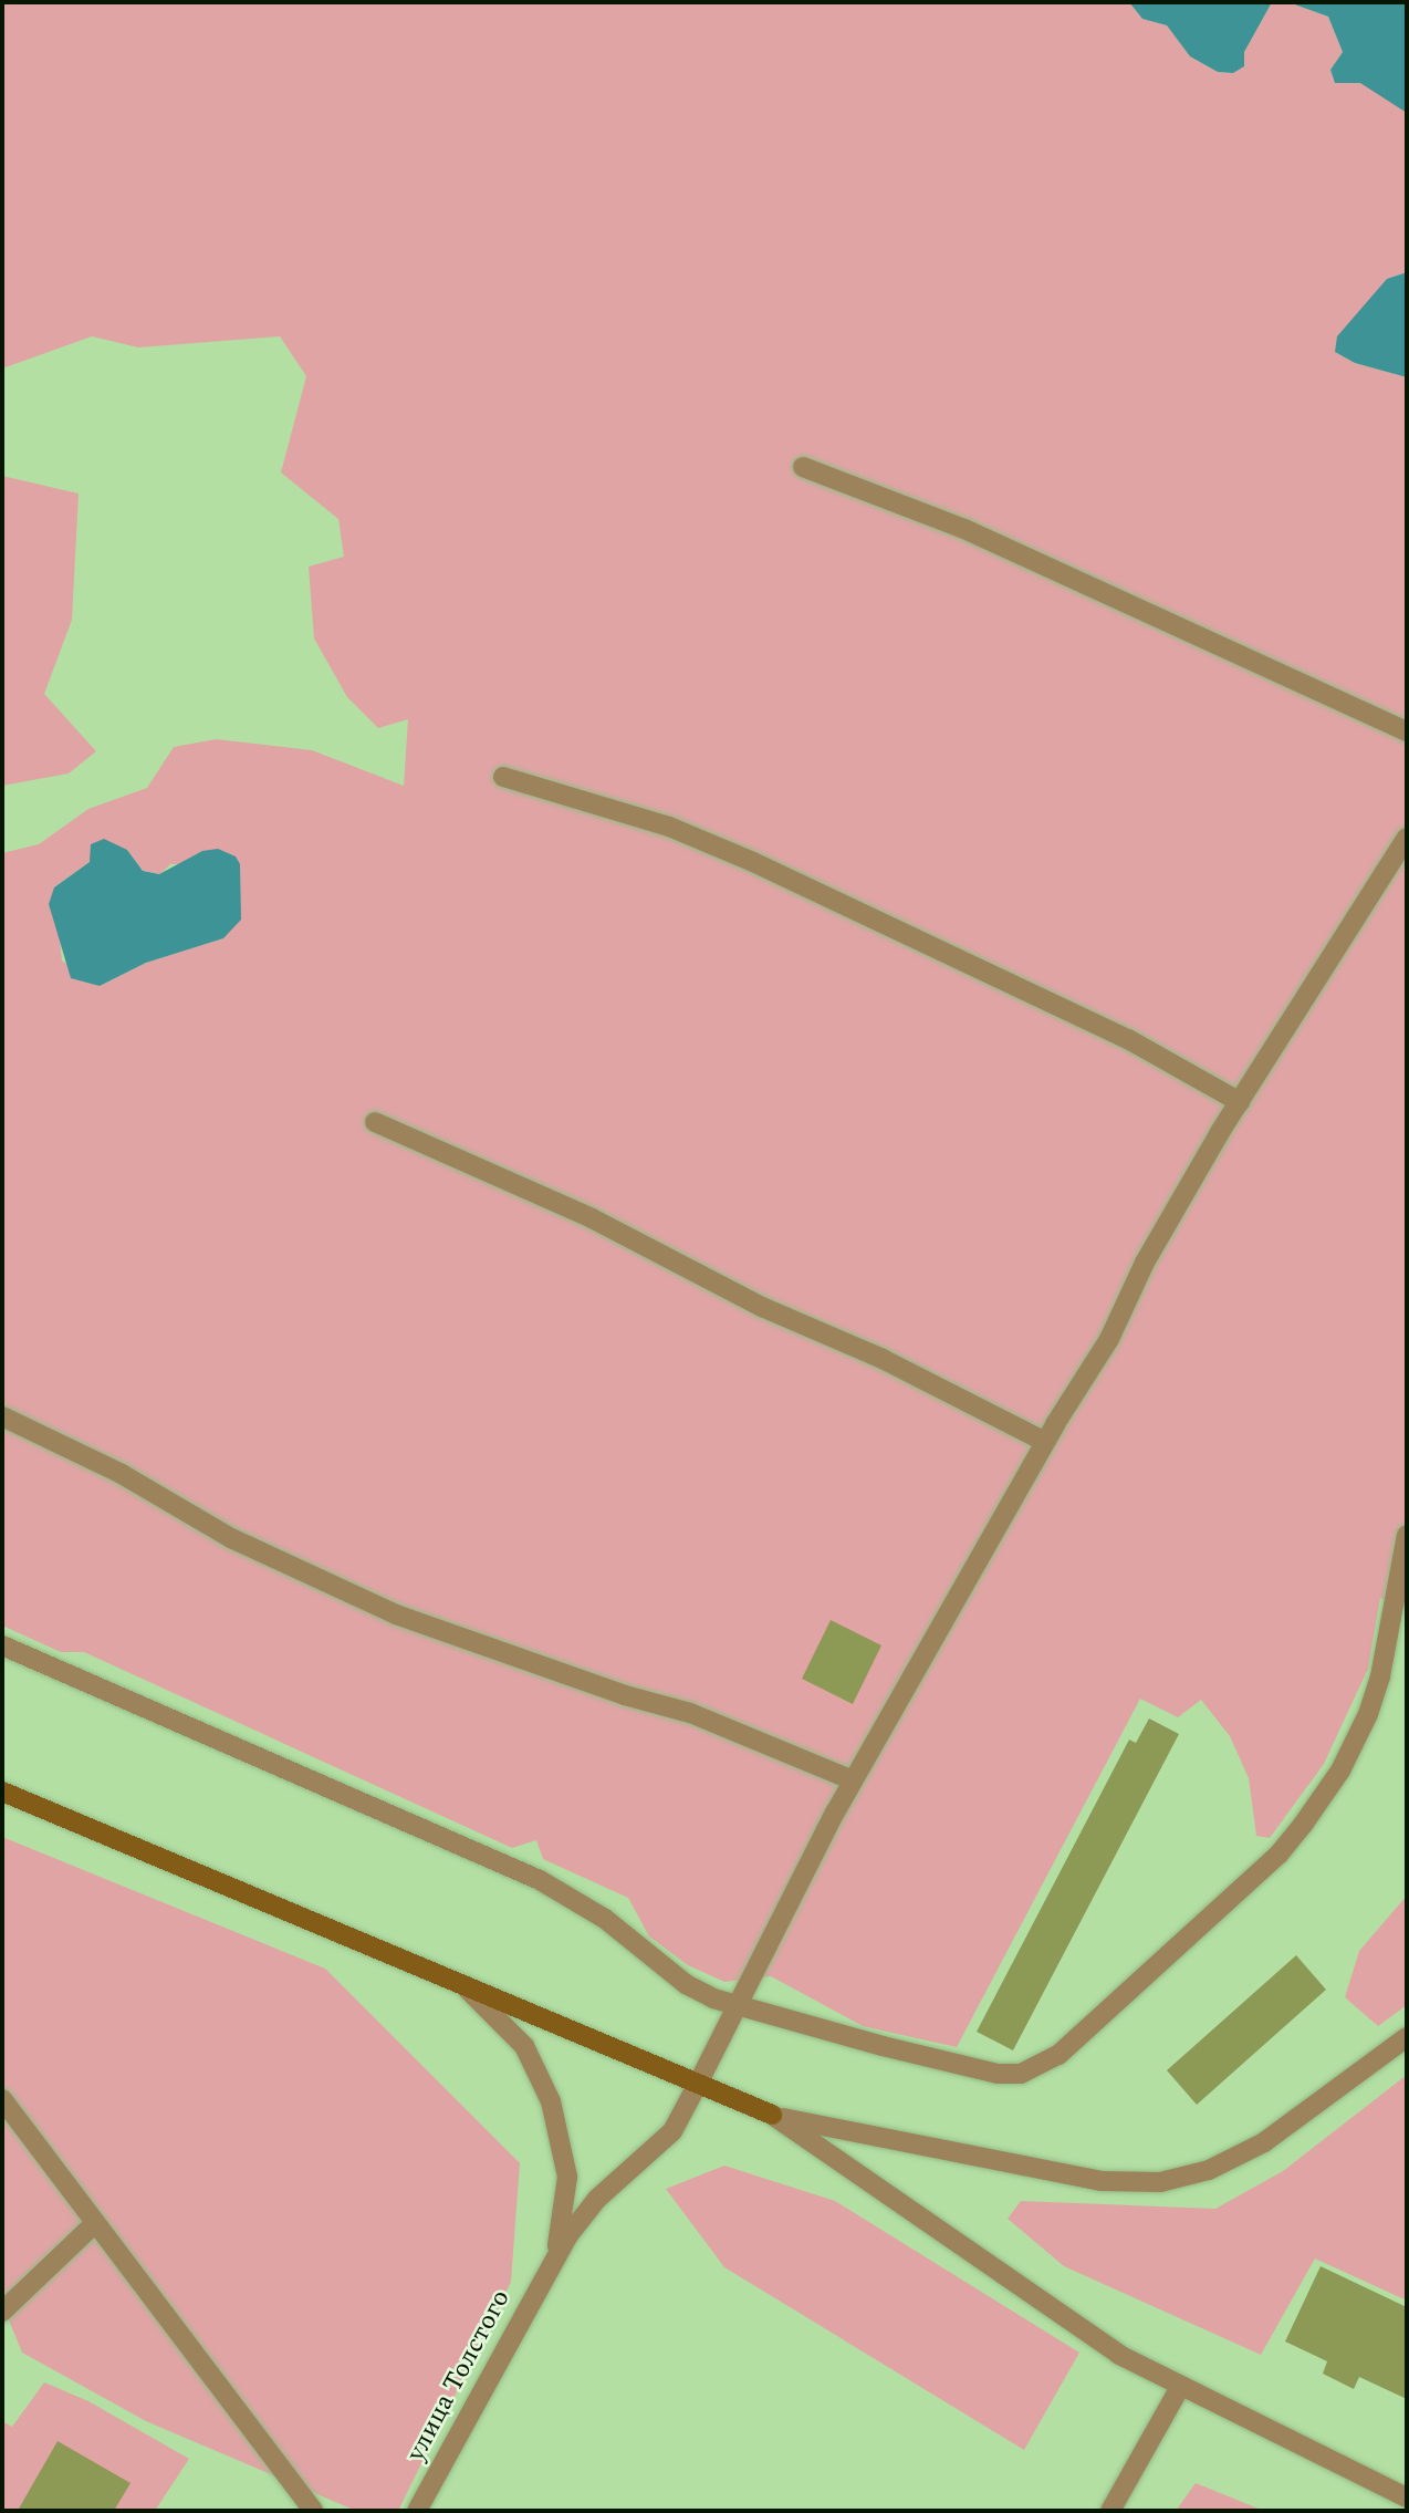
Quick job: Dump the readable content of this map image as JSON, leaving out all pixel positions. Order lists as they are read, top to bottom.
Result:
{
  "streets": {
    "street": ["улица Толстого"]
  }
}
